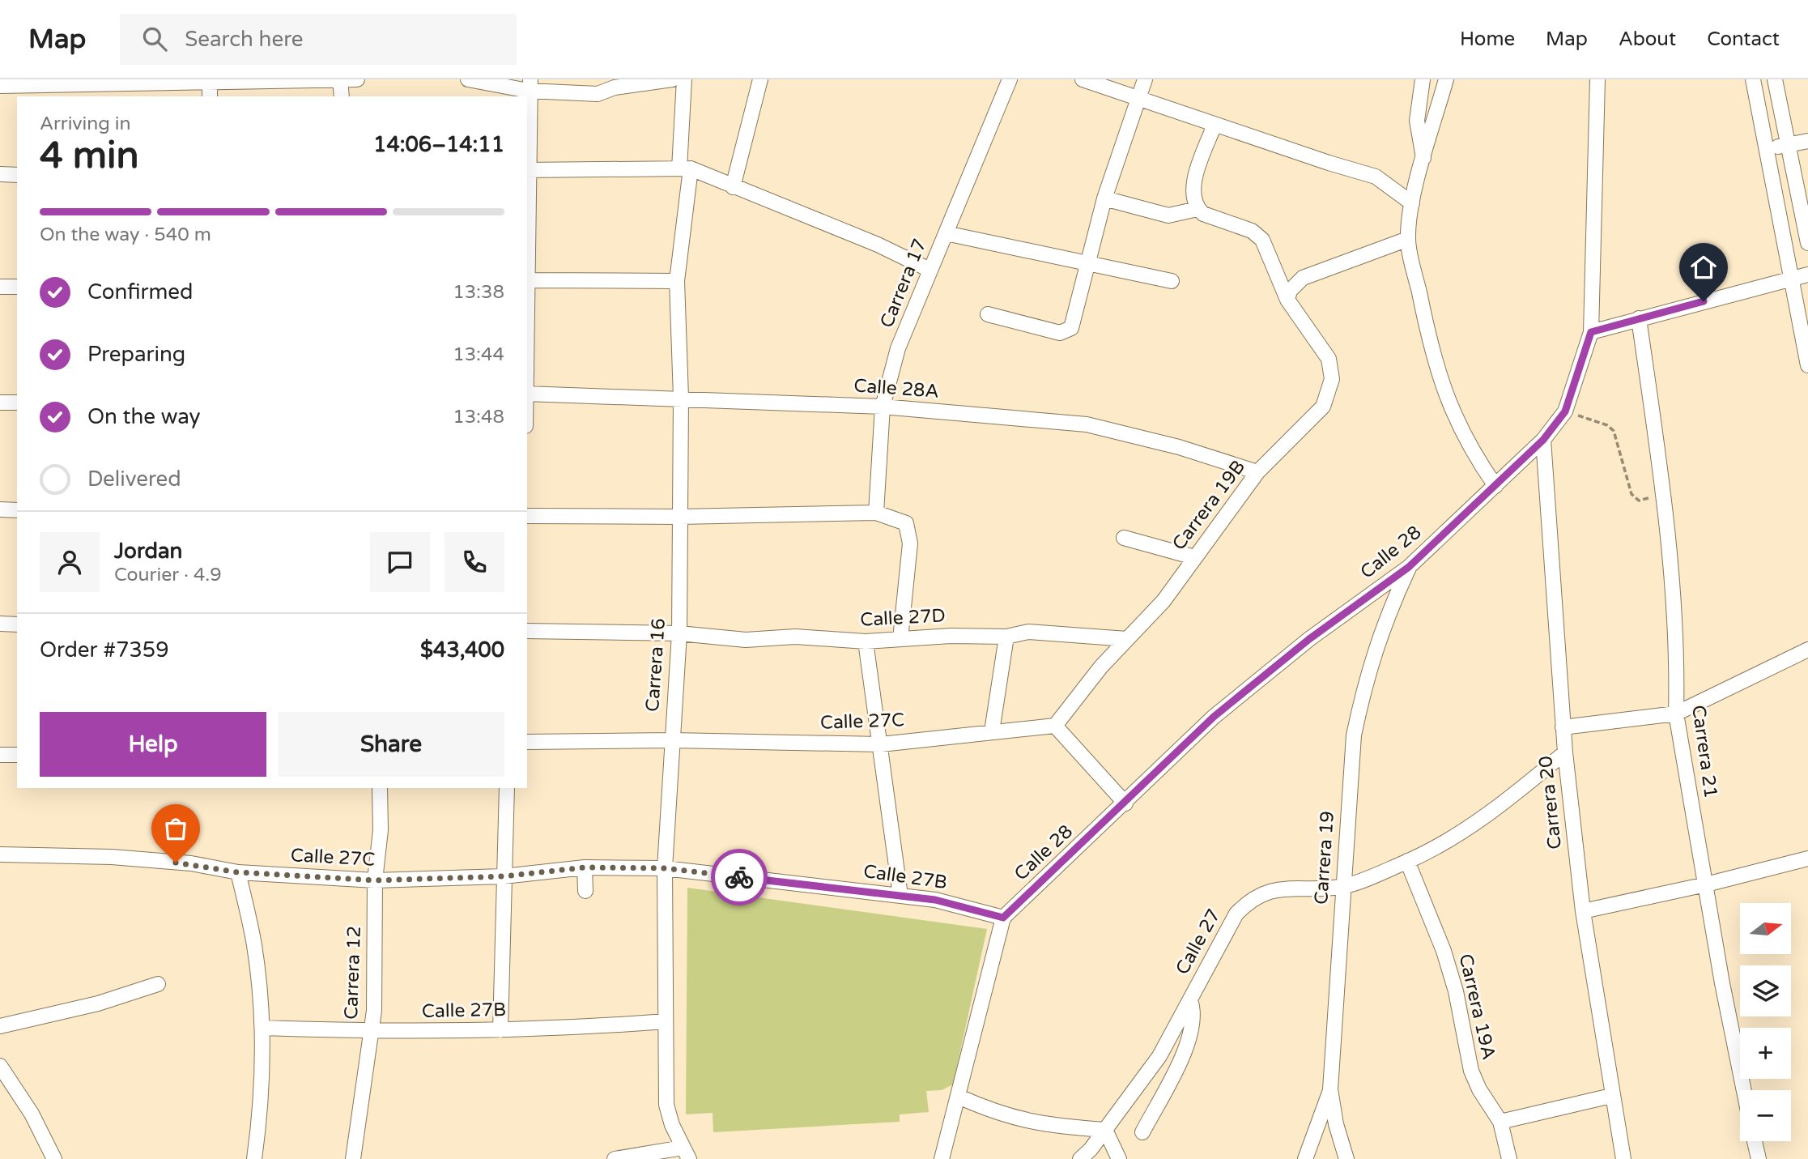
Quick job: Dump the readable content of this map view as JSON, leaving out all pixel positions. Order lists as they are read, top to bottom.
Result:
{
  "streets": {
    "street": [
      "Carrera 17",
      "Calle 28A",
      "Carrera 19B",
      "Calle 28",
      "Calle 27D",
      "Carrera 16",
      "Calle 27C",
      "Carrera 21",
      "Carrera 20",
      "Carrera 19",
      "Calle 27B",
      "Calle 27",
      "Carrera 12",
      "Carrera 19A"
    ]
  },
  "crossings": [
    ["Carrera 17", "Calle 28A"],
    ["Calle 28A", "Carrera 19B"],
    ["Calle 28A", "Carrera 16"],
    ["Carrera 19B", "Calle 27D"],
    ["Carrera 19B", "Calle 27C"],
    ["Calle 28", "Carrera 20"],
    ["Calle 28", "Carrera 19"],
    ["Calle 28", "Calle 27B"],
    ["Calle 27D", "Carrera 16"],
    ["Carrera 16", "Calle 27C"],
    ["Carrera 16", "Calle 27B"],
    ["Calle 27C", "Calle 27B"],
    ["Calle 27C", "Carrera 12"],
    ["Carrera 20", "Calle 27"],
    ["Carrera 19", "Calle 27"],
    ["Calle 27B", "Carrera 12"],
    ["Calle 27", "Carrera 19A"]
  ],
  "north": "right",
  "page": {
    "header": "Map",
    "search": "Search here",
    "nav": [
      "Home",
      "Map",
      "About",
      "Contact"
    ],
    "heading": ["4 min", "Arriving in", "14:06–14:11"],
    "panel": [
      "Jordan",
      "Courier · 4.9",
      "Order #7359",
      "$43,400"
    ],
    "bar": "On the way · 540 m",
    "list": [
      ["Confirmed", "13:38"],
      ["Preparing", "13:44"],
      ["On the way", "13:48"],
      "Delivered"
    ],
    "buttons": ["Help", "Share"],
    "map_buttons": ["+", "−"]
  }
}
